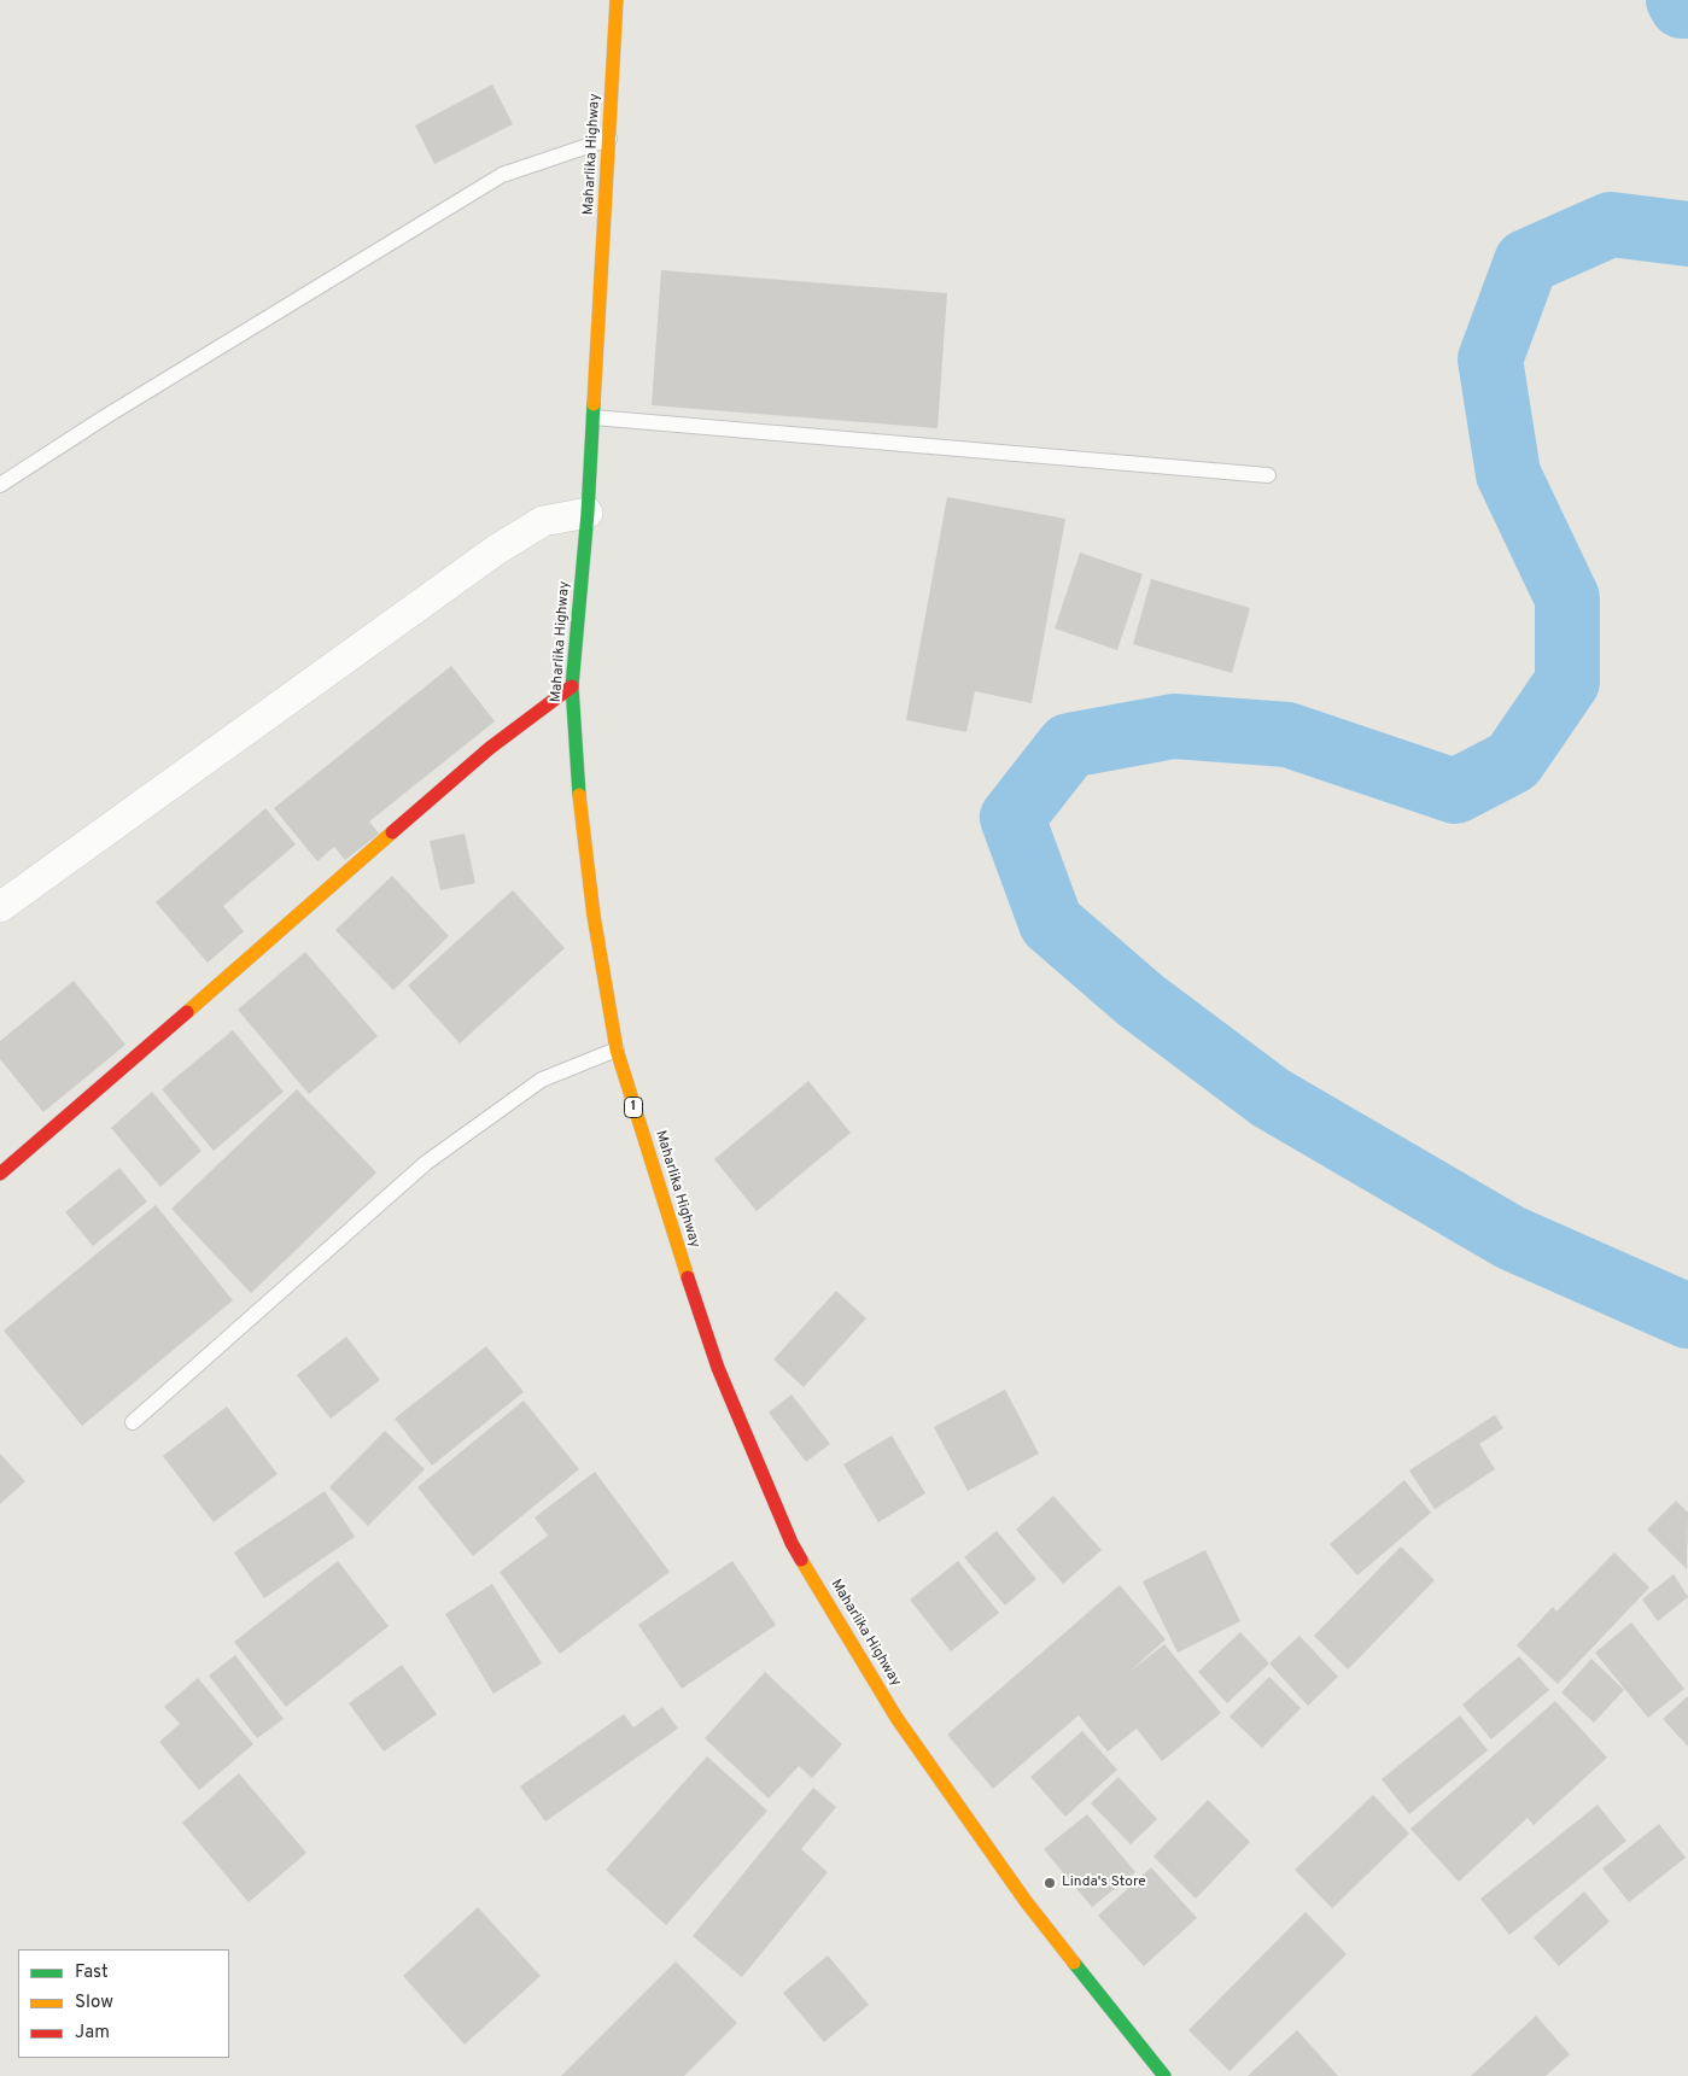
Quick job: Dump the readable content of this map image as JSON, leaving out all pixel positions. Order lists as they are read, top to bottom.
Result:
{
  "streets": {
    "main road": ["Maharlika Highway", "1"]
  },
  "places": ["Linda's Store"],
  "legend": ["Fast", "Slow", "Jam"]
}
